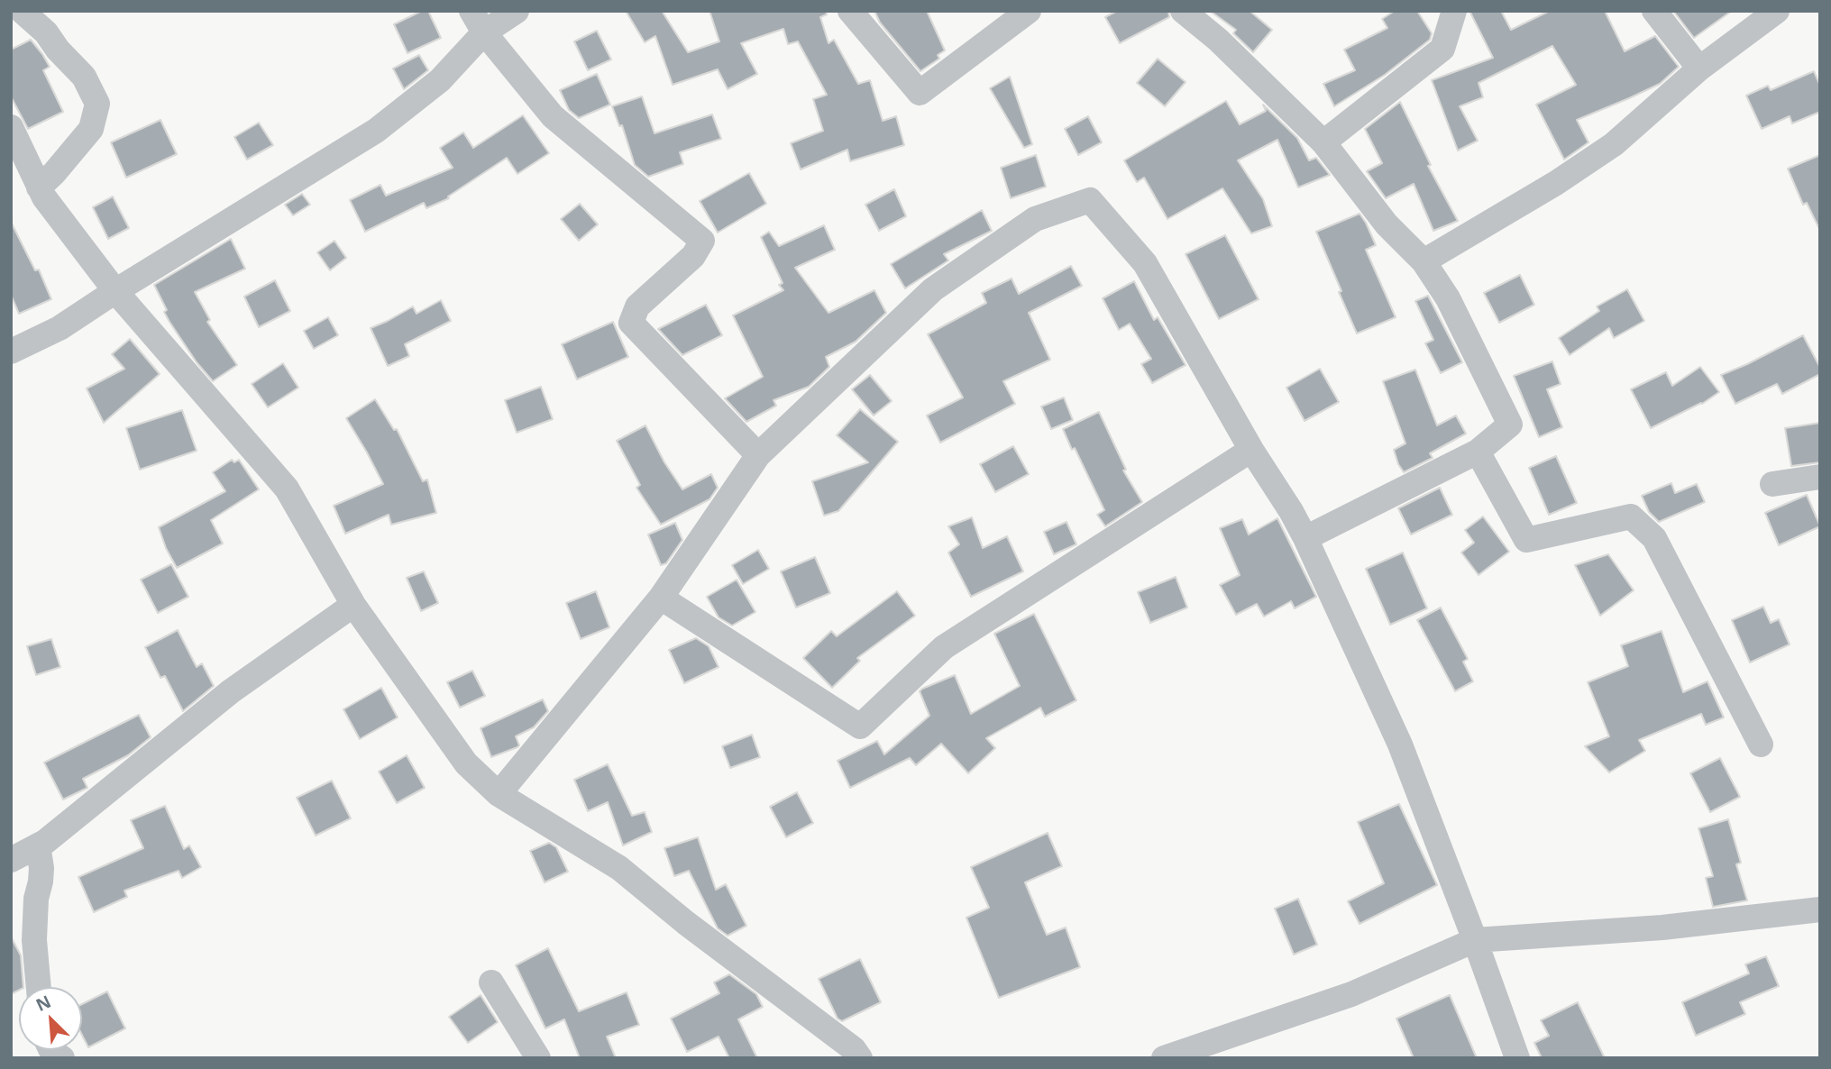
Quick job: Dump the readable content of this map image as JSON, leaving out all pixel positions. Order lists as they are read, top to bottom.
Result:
{
  "north": "top left"
}
